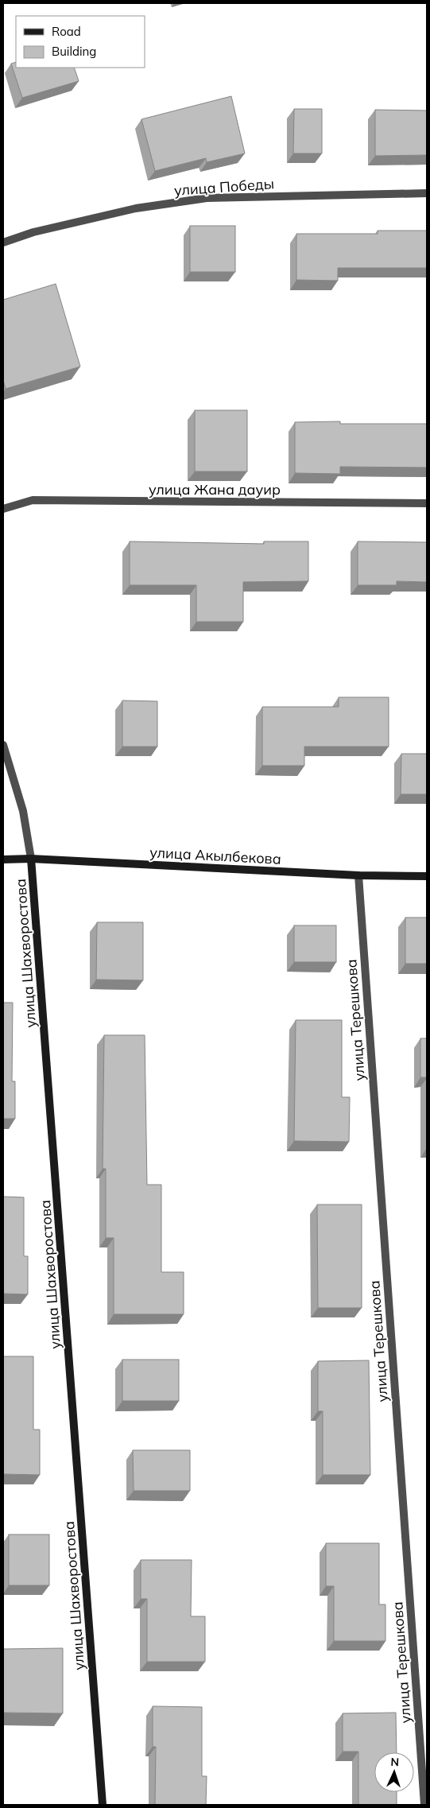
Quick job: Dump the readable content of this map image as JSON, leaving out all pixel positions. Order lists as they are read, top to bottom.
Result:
{
  "streets": {
    "street": [
      "улица Победы",
      "улица Жана дауир",
      "улица Акылбекова",
      "улица Шахворостова",
      "улица Терешкова"
    ]
  },
  "crossings": [
    ["улица Акылбекова", "улица Шахворостова"],
    ["улица Акылбекова", "улица Терешкова"]
  ],
  "legend": ["Road", "Building"],
  "north": "top"
}
